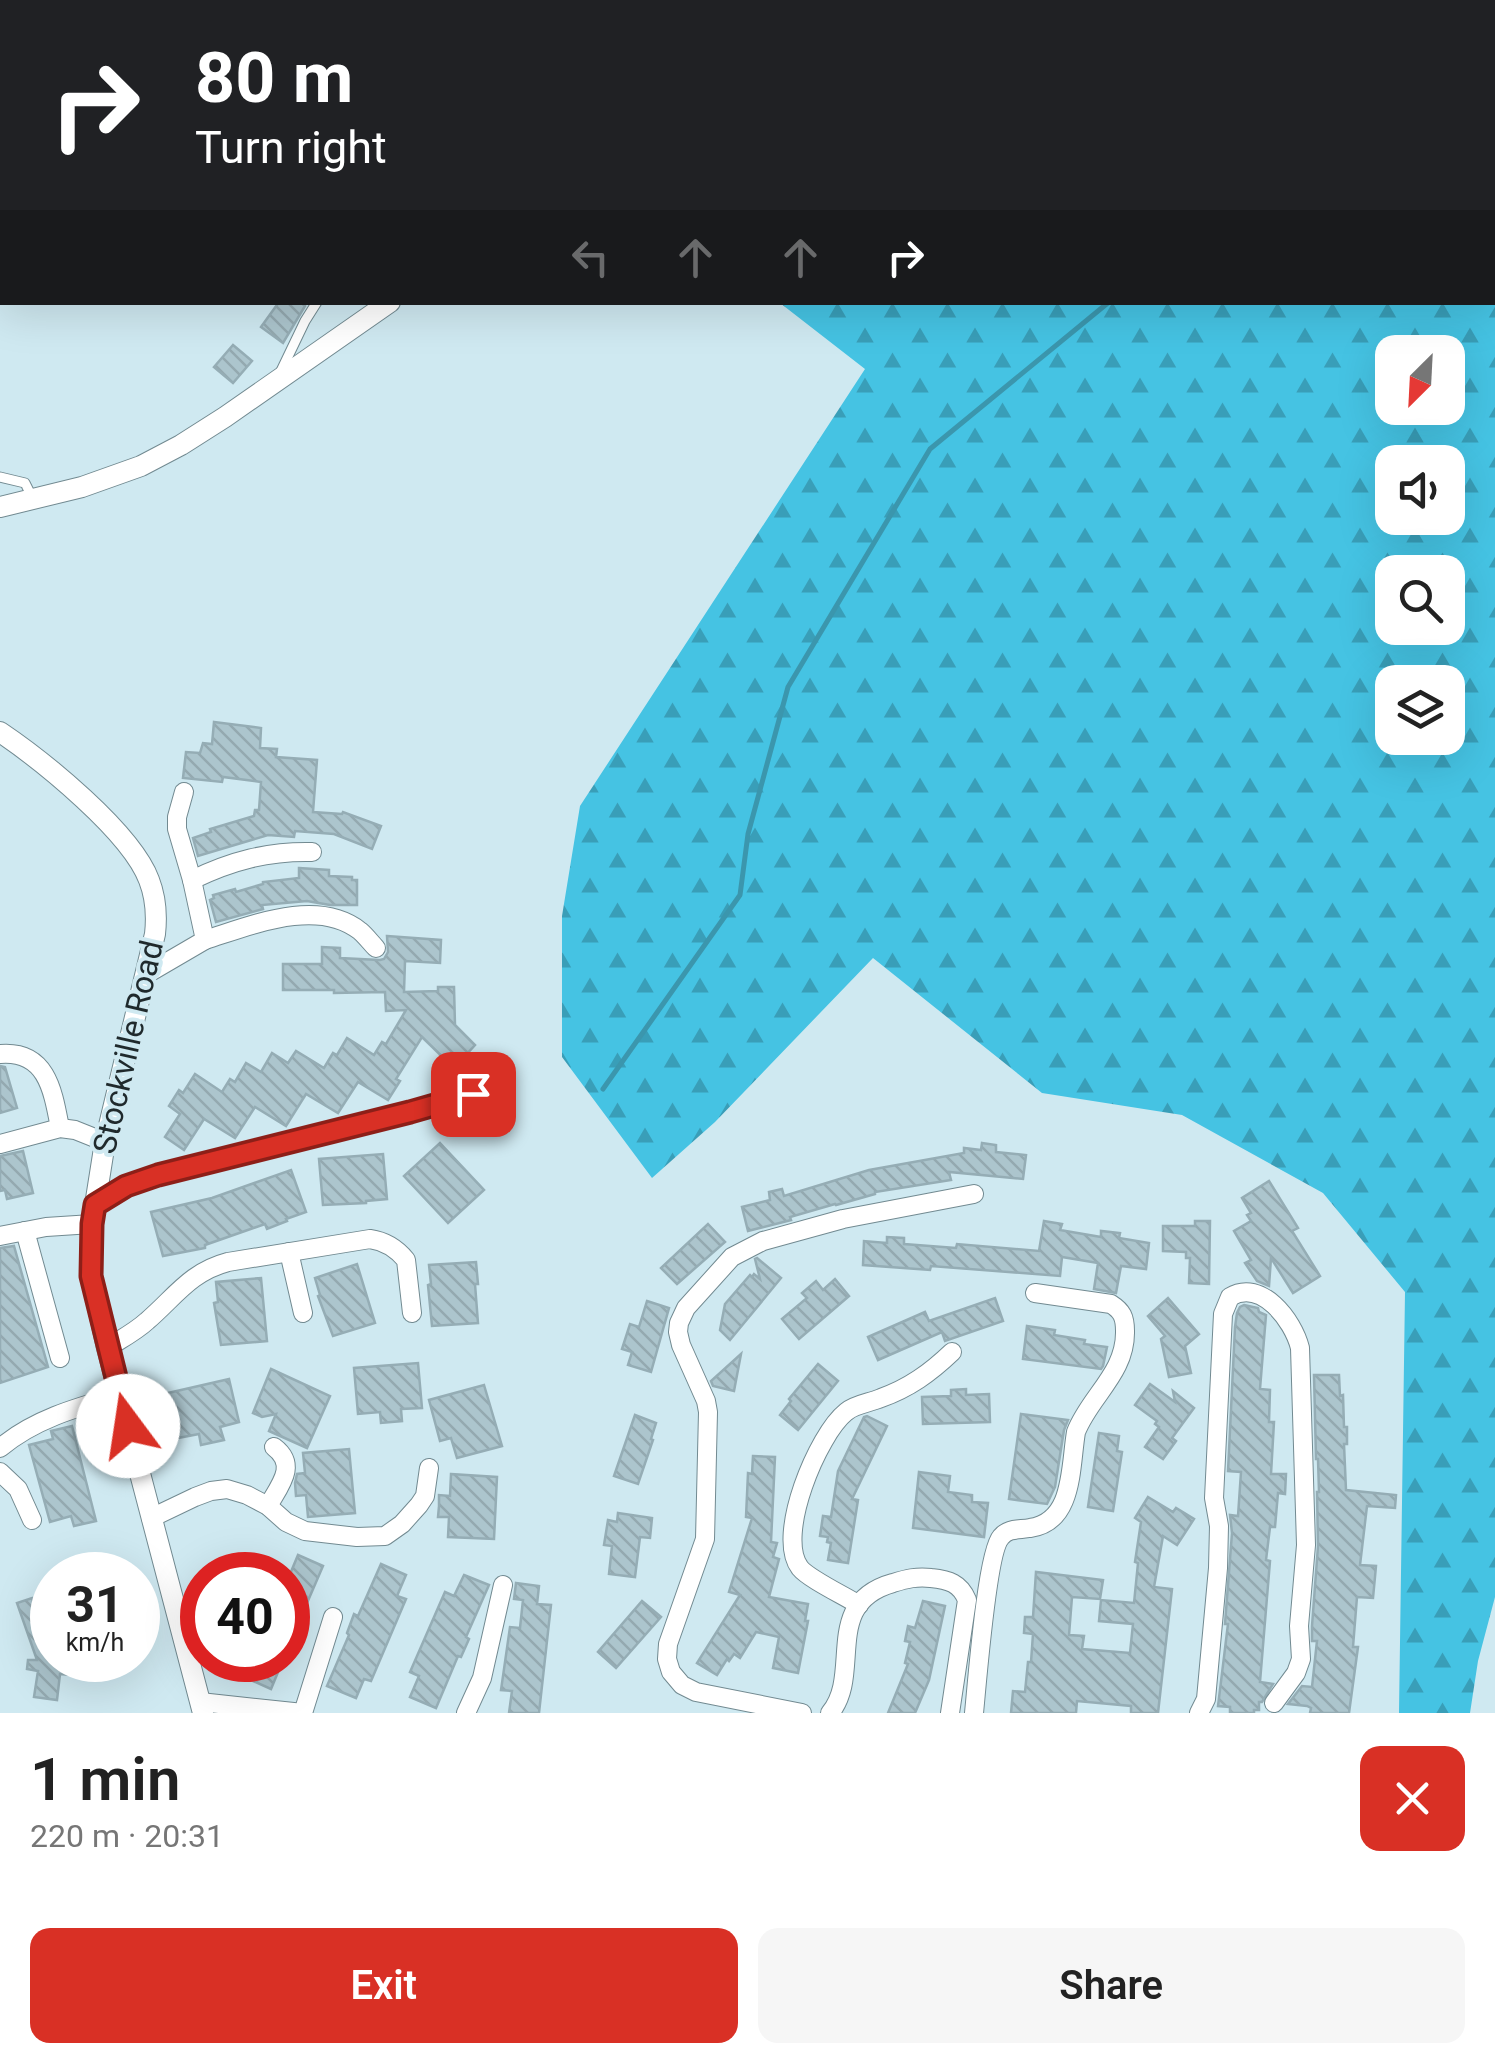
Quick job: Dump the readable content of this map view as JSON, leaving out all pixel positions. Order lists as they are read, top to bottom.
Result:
{
  "streets": {
    "street": ["Stockville Road"]
  },
  "north": "bottom left",
  "page": {
    "turn": ["80 m", "Turn right"],
    "speed": "31 km/h",
    "limit": "40",
    "heading": ["1 min", "220 m · 20:31"],
    "buttons": ["Exit", "Share"]
  }
}
